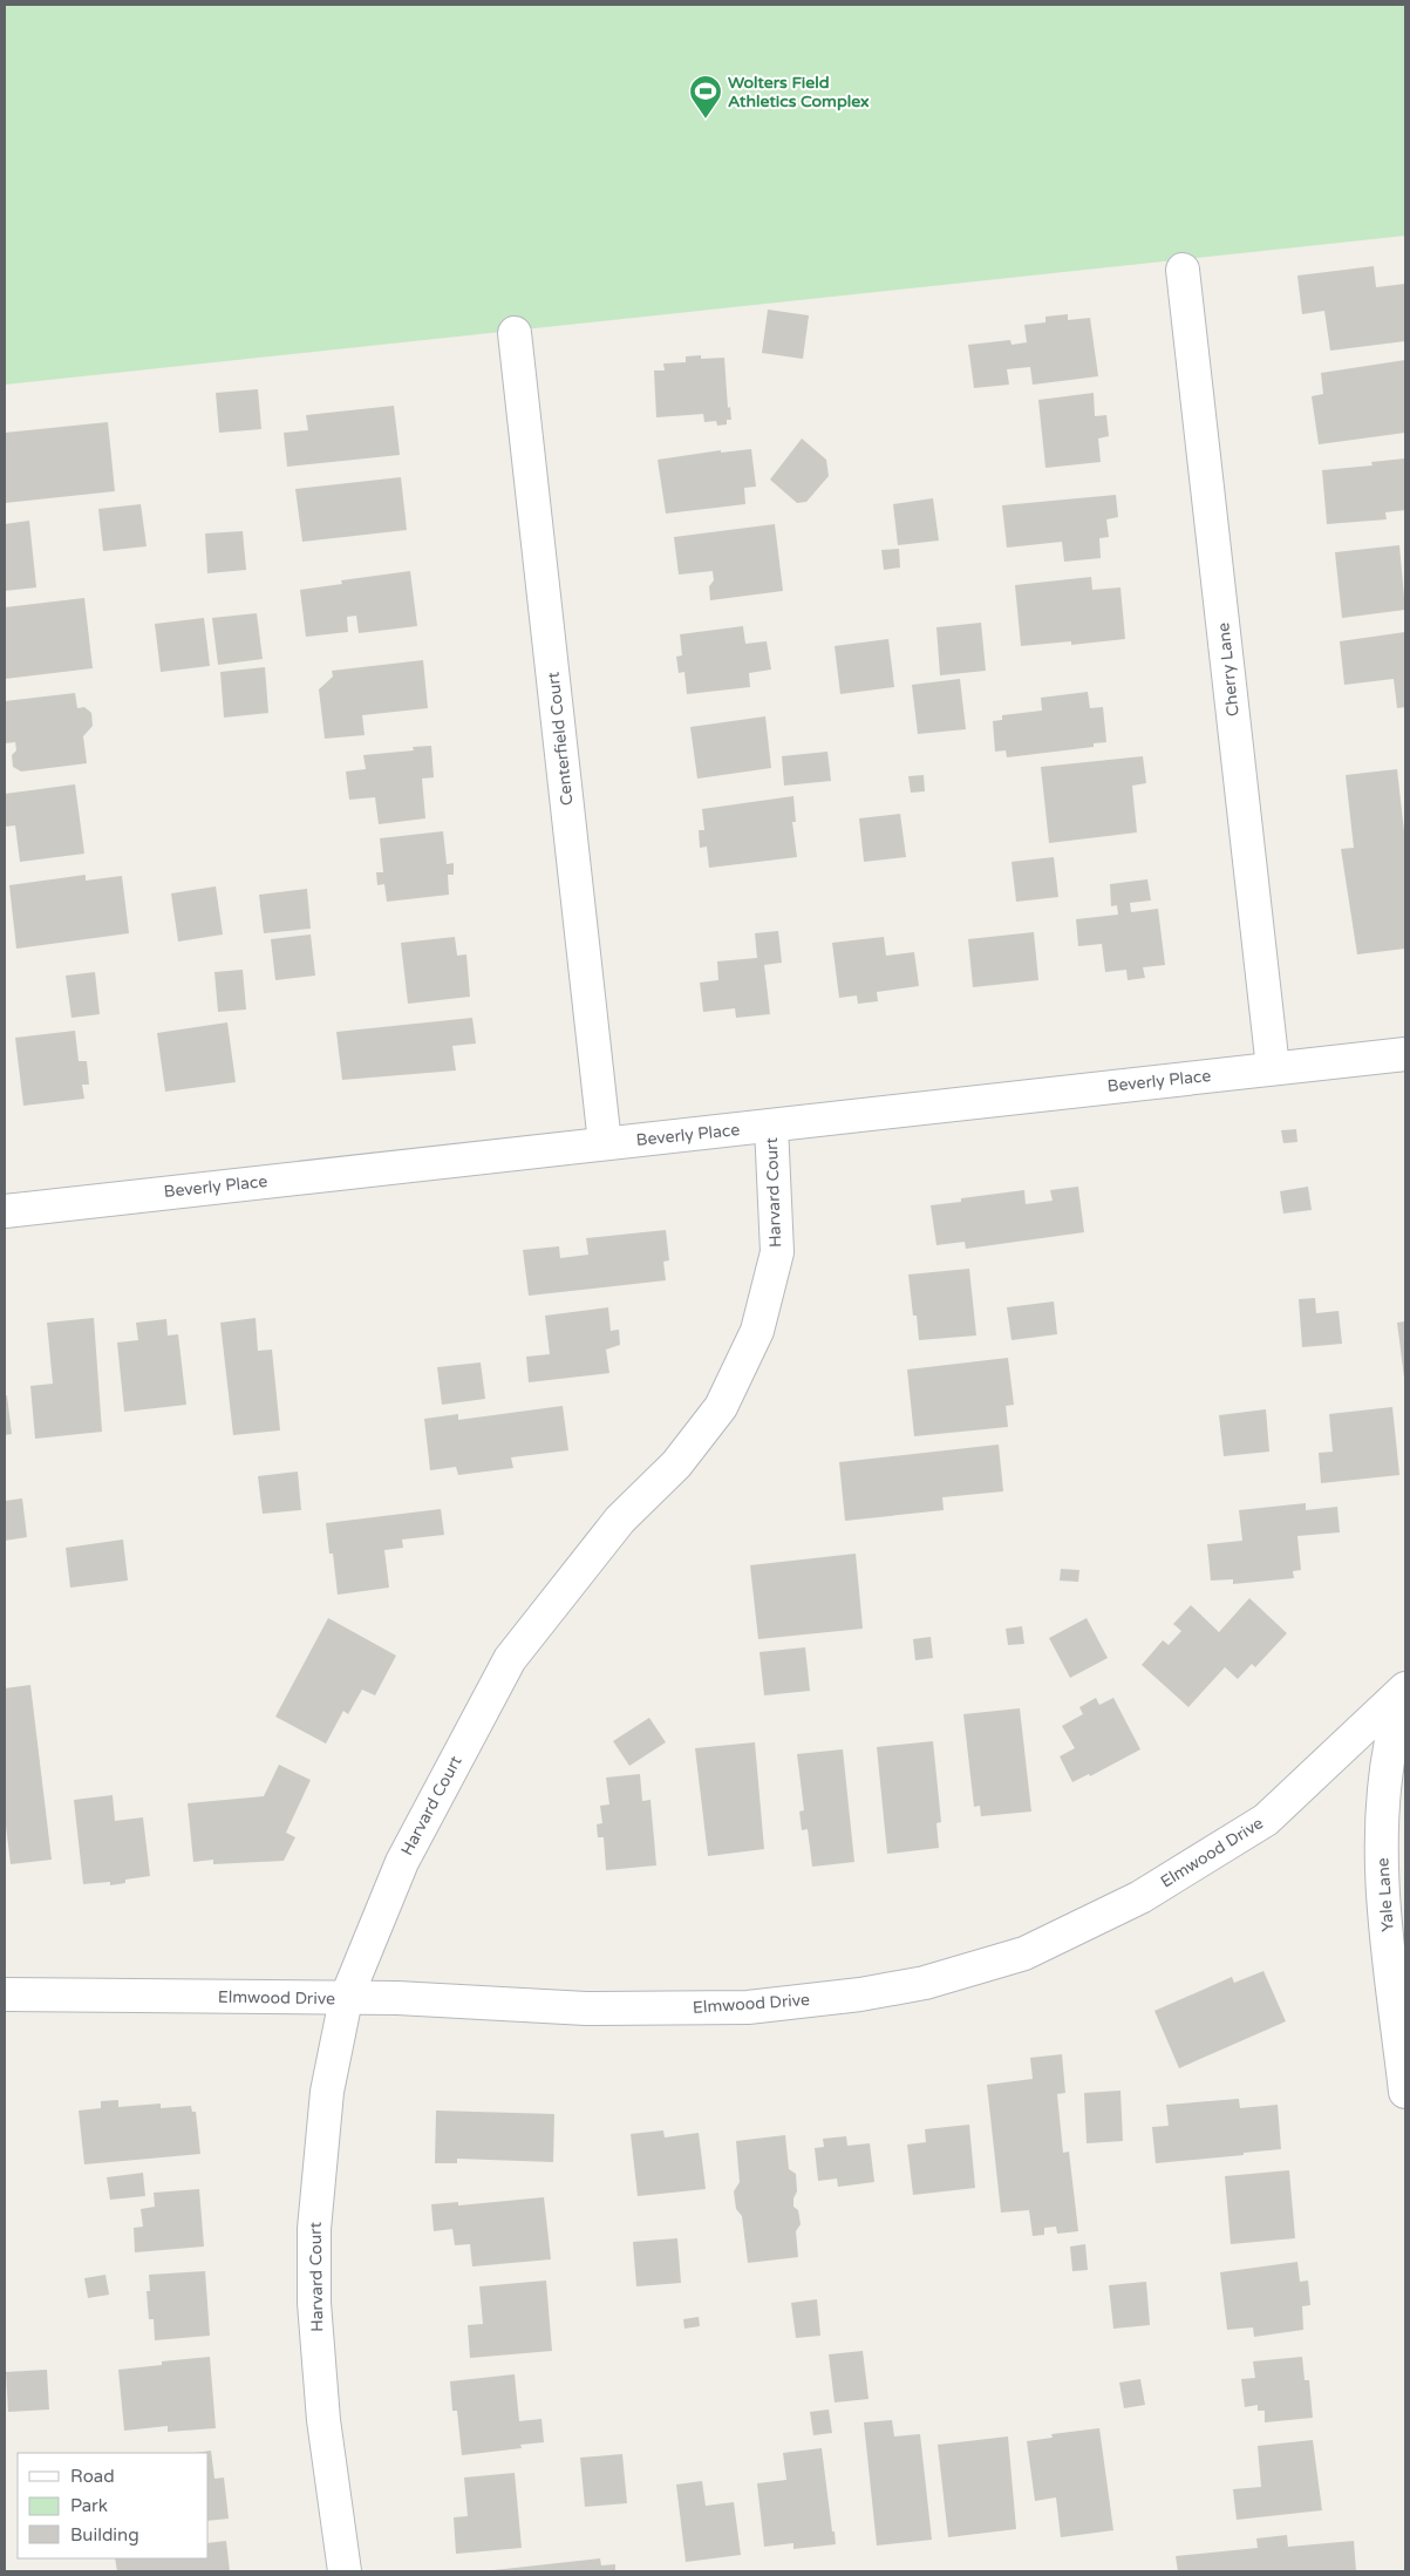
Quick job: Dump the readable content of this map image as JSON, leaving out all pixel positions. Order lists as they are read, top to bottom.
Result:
{
  "streets": {
    "street": [
      "Cherry Lane",
      "Centerfield Court",
      "Beverly Place",
      "Harvard Court",
      "Elmwood Drive",
      "Yale Lane"
    ]
  },
  "crossings": [
    ["Cherry Lane", "Beverly Place"],
    ["Centerfield Court", "Beverly Place"],
    ["Beverly Place", "Harvard Court"],
    ["Harvard Court", "Elmwood Drive"]
  ],
  "places": {
    "sports": ["Wolters Field Athletics Complex"]
  },
  "legend": ["Road", "Park", "Building"]
}
